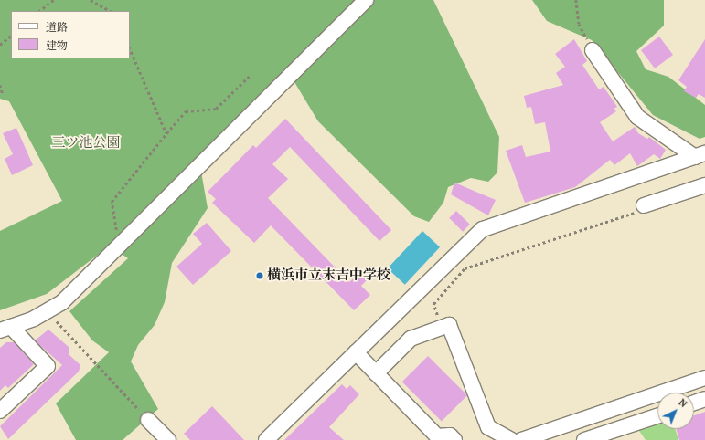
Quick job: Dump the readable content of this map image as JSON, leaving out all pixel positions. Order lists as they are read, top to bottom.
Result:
{
  "parks": ["三ツ池公園"],
  "places": ["横浜市立末吉中学校"],
  "legend": ["道路", "建物"],
  "north": "top right"
}
